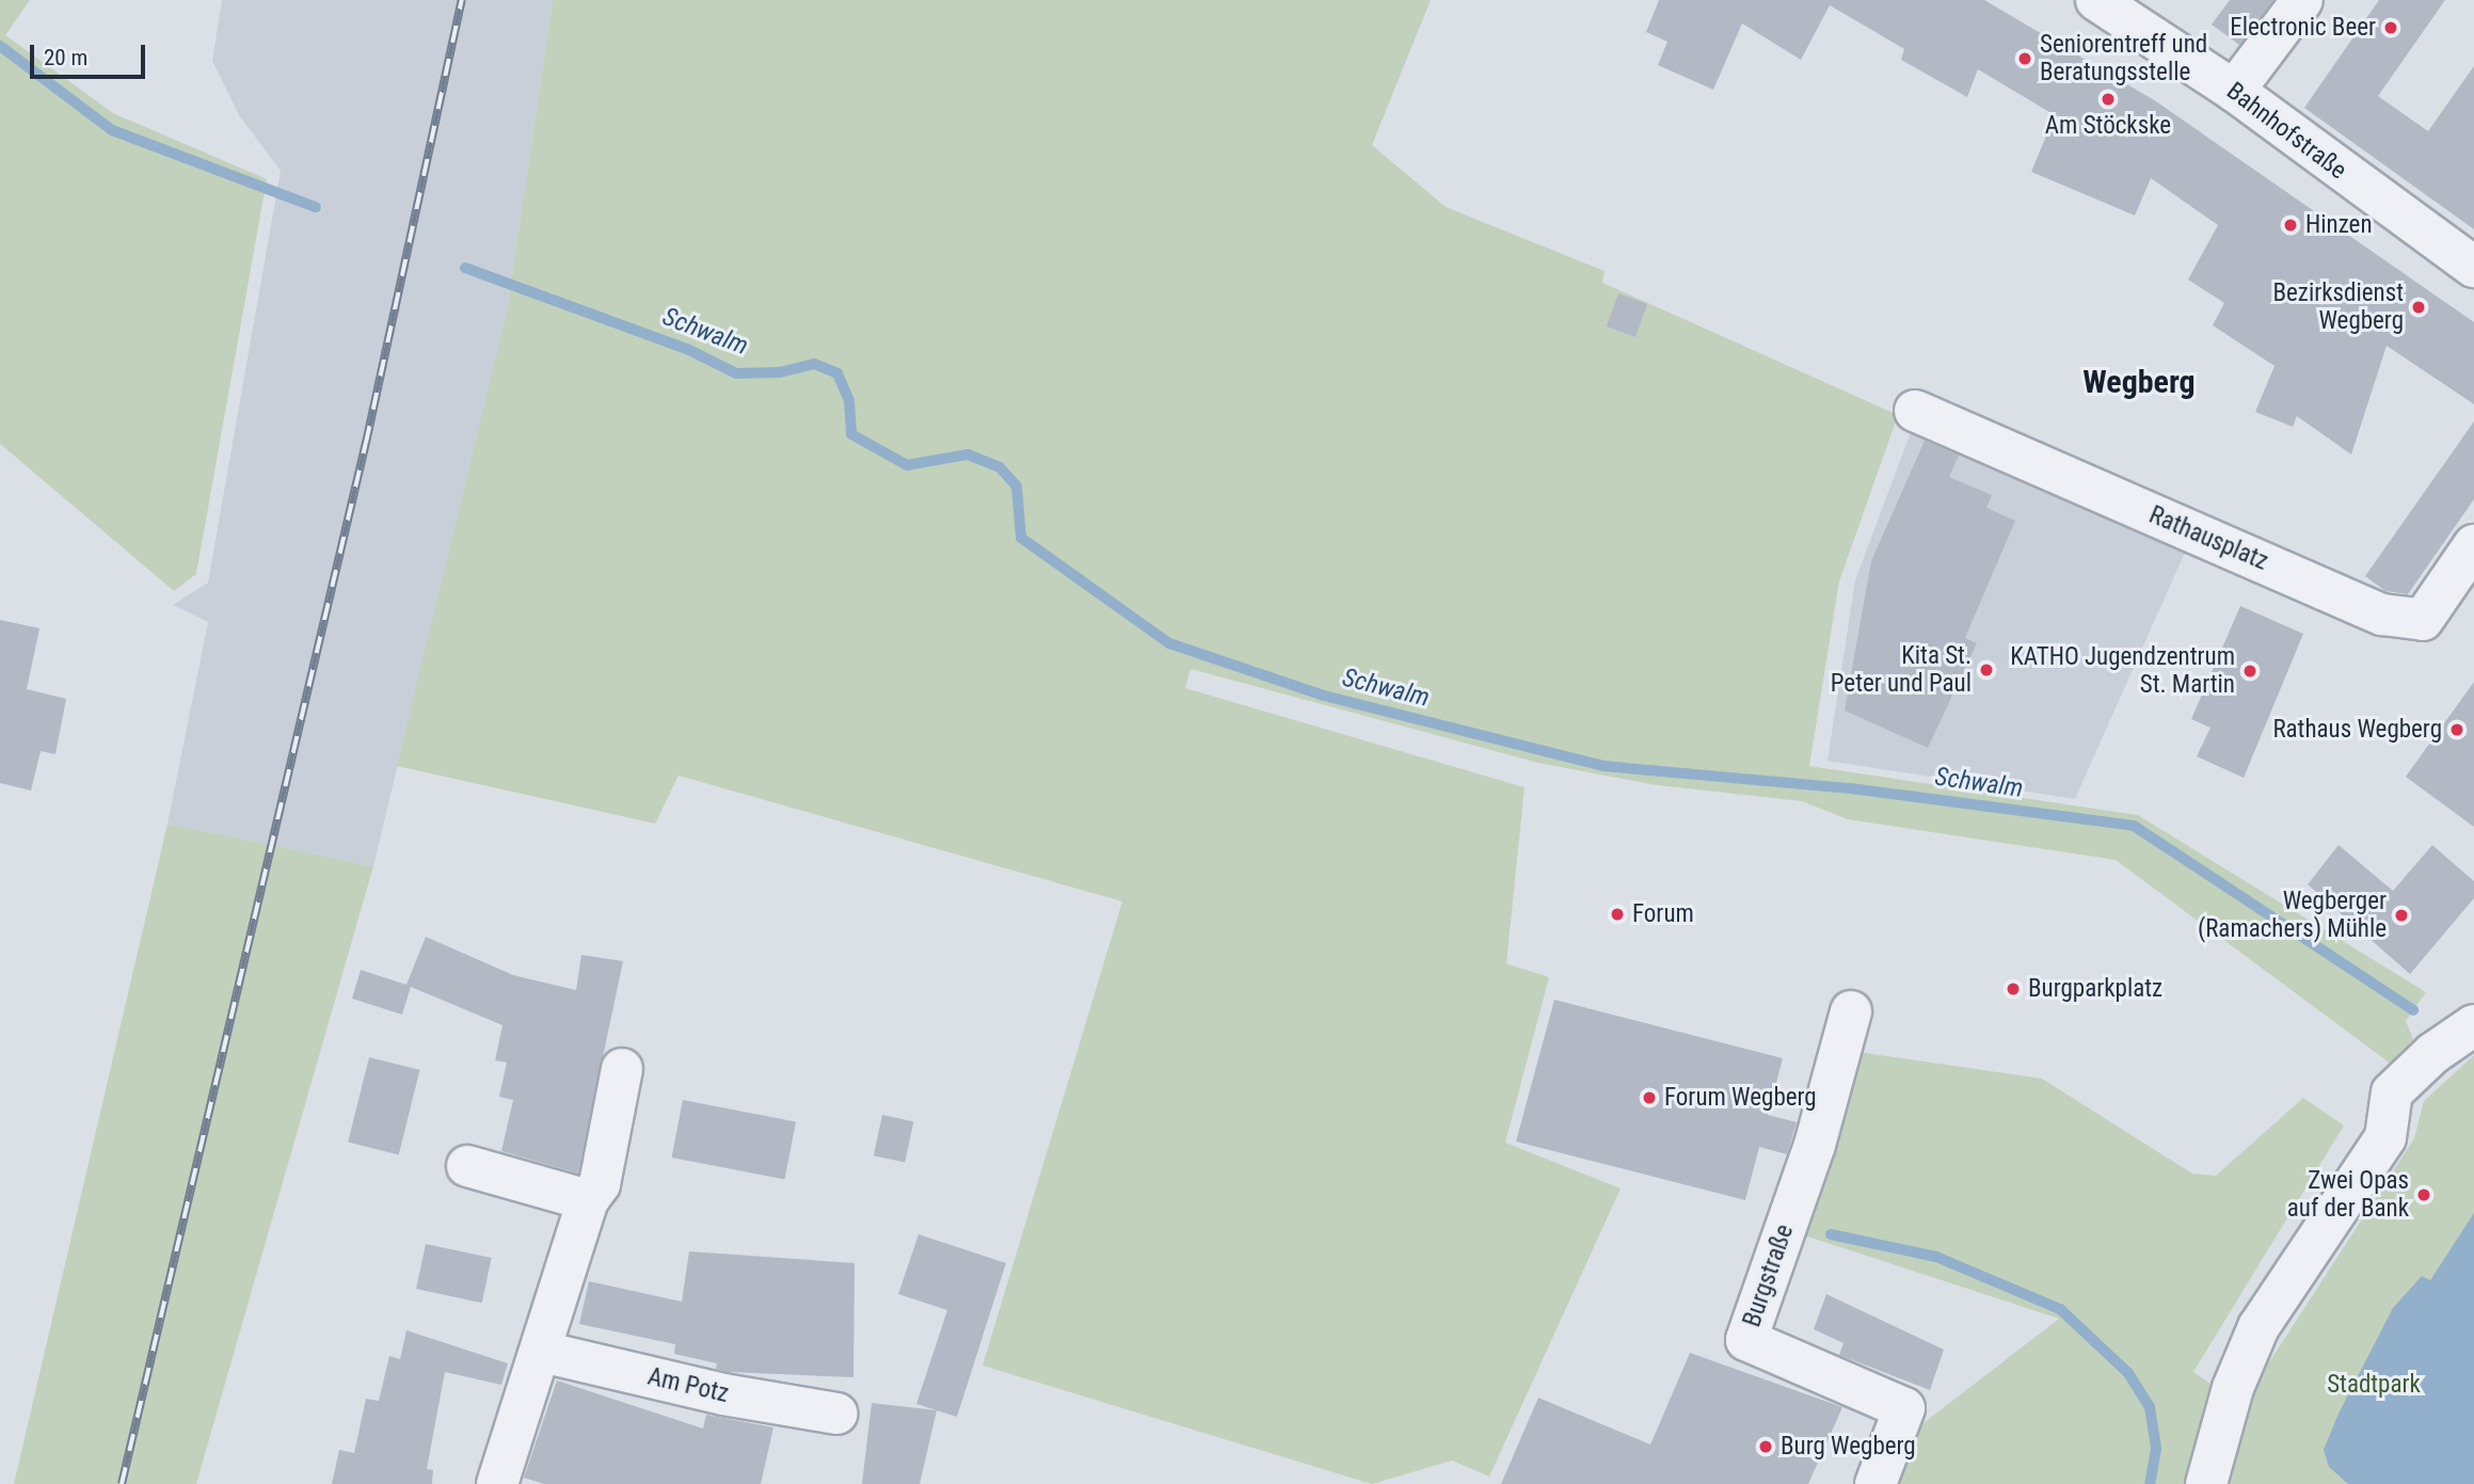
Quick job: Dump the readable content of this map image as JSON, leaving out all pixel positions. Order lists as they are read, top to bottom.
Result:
{
  "streets": {
    "street": [
      "Bahnhofstraße",
      "Rathausplatz",
      "Burgstraße",
      "Am Potz"
    ]
  },
  "districts": ["Wegberg"],
  "water": ["Schwalm"],
  "parks": ["Stadtpark"],
  "places": [
    "Electronic Beer",
    "Seniorentreff und Beratungsstelle",
    "Am Stöckske",
    "Hinzen",
    "Bezirksdienst Wegberg",
    "Kita St. Peter und Paul",
    "KATHO Jugendzentrum St. Martin",
    "Rathaus Wegberg",
    "Forum",
    "Wegberger (Ramachers) Mühle",
    "Burgparkplatz",
    "Forum Wegberg",
    "Zwei Opas auf der Bank",
    "Burg Wegberg"
  ],
  "scale_bar": "20 m"
}
